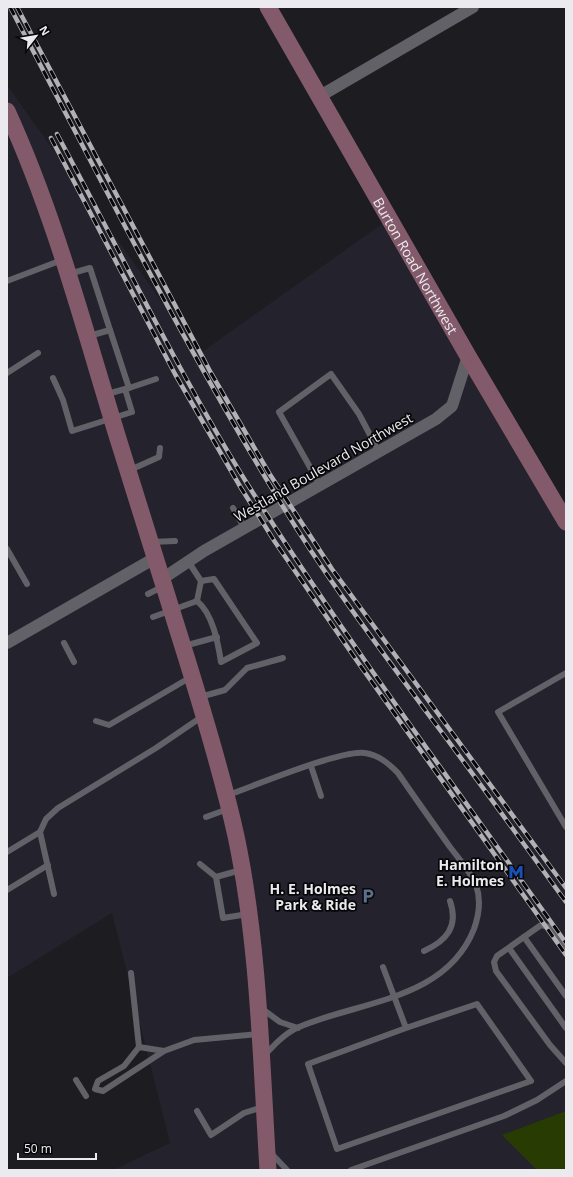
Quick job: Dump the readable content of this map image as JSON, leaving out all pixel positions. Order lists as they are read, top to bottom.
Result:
{
  "streets": {
    "main road": ["Burton Road Northwest"],
    "street": ["Westland Boulevard Northwest"]
  },
  "crossings": [
    ["Burton Road Northwest", "Westland Boulevard Northwest"]
  ],
  "places": {
    "metro station": ["Hamilton E. Holmes"],
    "parking": ["H. E. Holmes Park & Ride"]
  },
  "scale_bar": "50 m",
  "north": "top right"
}
